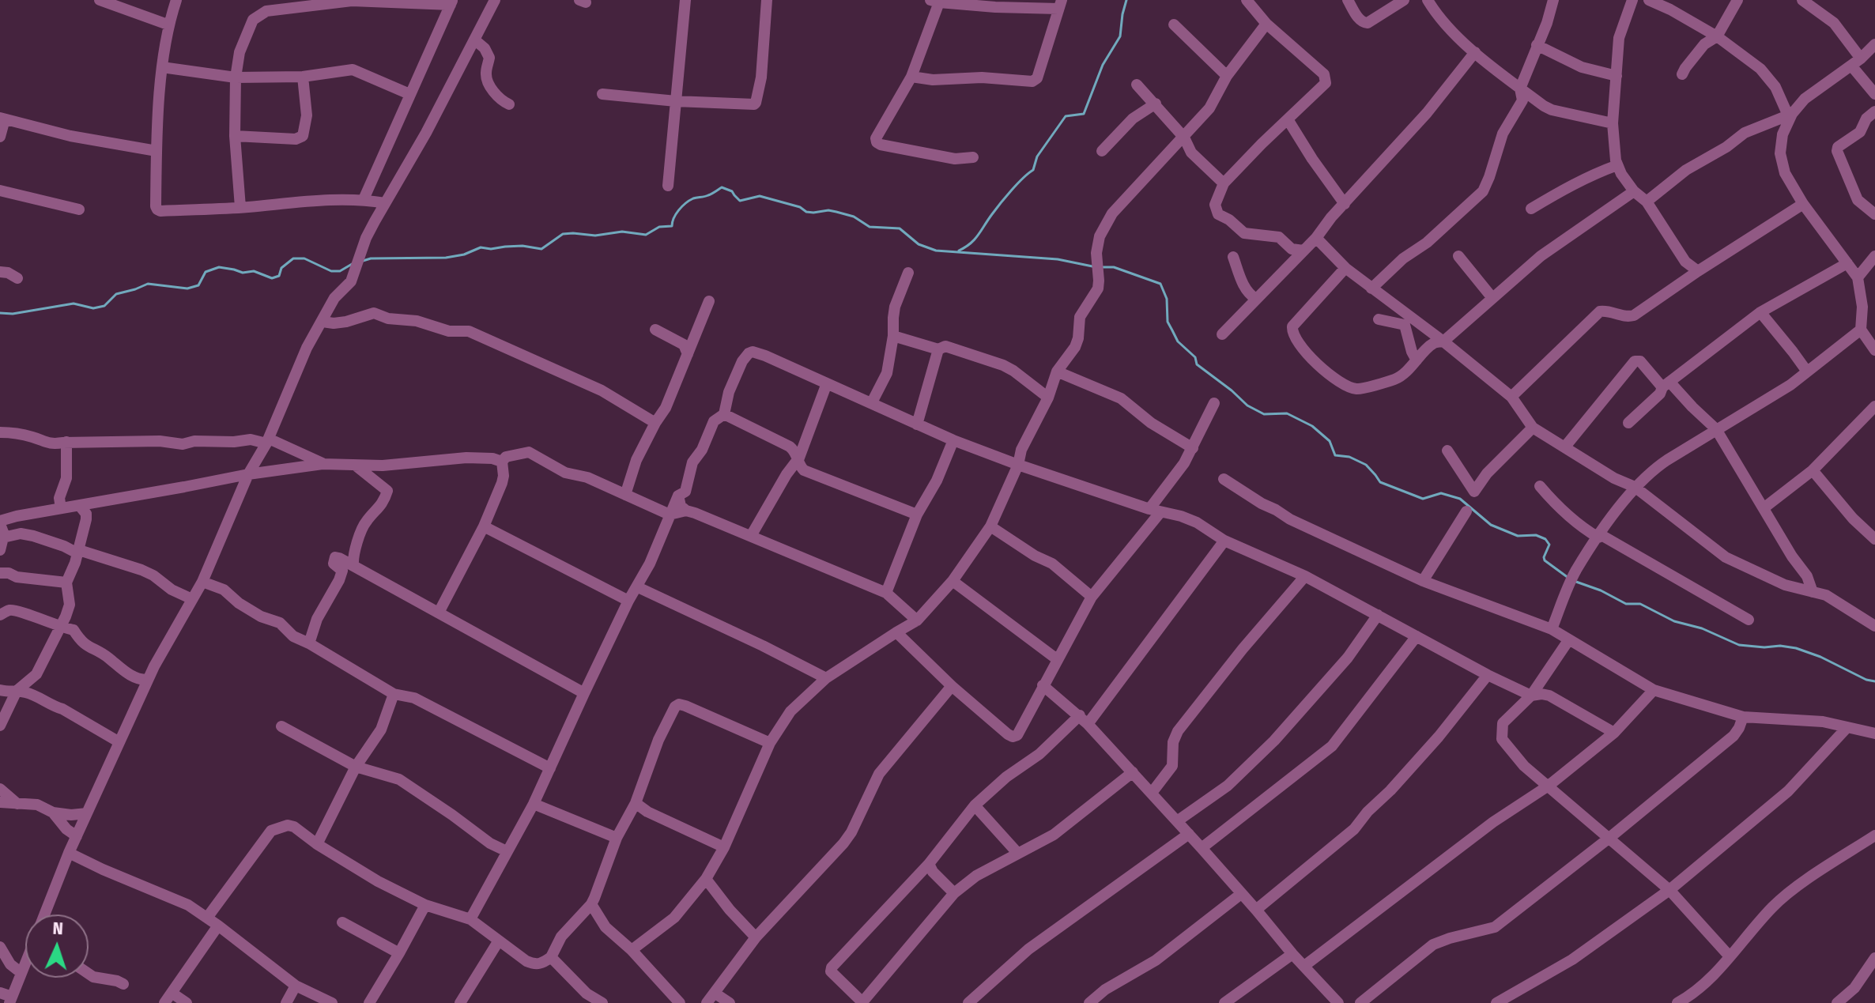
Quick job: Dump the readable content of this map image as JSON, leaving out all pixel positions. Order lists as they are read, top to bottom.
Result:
{
  "north": "top"
}
